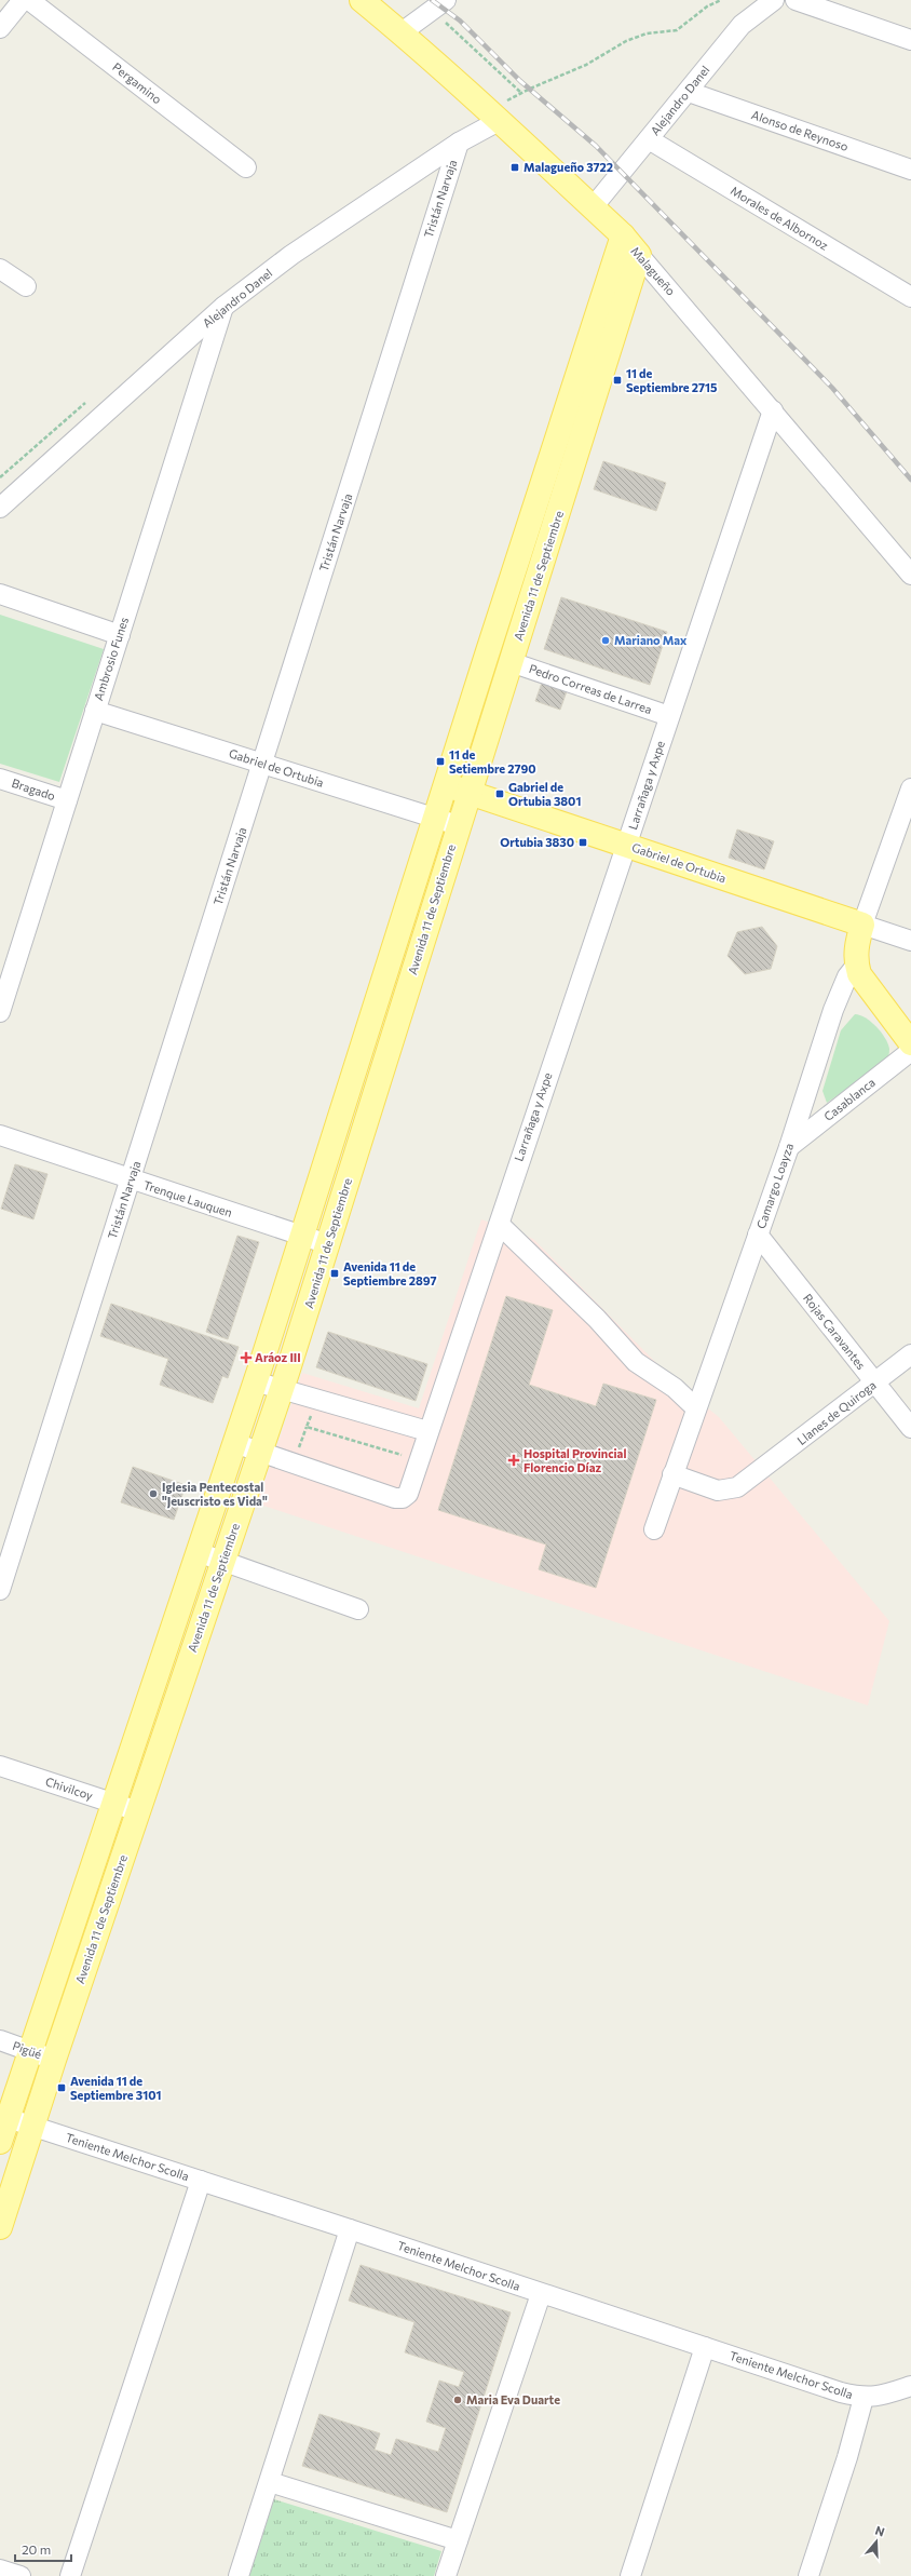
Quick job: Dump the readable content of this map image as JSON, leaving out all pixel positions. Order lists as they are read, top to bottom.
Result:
{
  "streets": {
    "main road": ["Malagueño", "Avenida 11 de Septiembre", "Gabriel de Ortubia"],
    "street": [
      "Pergamino",
      "Alejandro Danel",
      "Alonso de Reynoso",
      "Tristán Narvaja",
      "Morales de Albornoz",
      "Ambrosio Funes",
      "Pedro Correas de Larrea",
      "Larrañaga y Axpe",
      "Bragado",
      "Casablanca",
      "Camargo Loayza",
      "Trenque Lauquen",
      "Rojas Caravantes",
      "Llanes de Quiroga",
      "Chivilcoy",
      "Pigüé",
      "Teniente Melchor Scolla"
    ]
  },
  "crossings": [
    ["Alejandro Danel", "Alonso de Reynoso"],
    ["Alejandro Danel", "Tristán Narvaja"],
    ["Alejandro Danel", "Morales de Albornoz"],
    ["Alejandro Danel", "Malagueño"],
    ["Alejandro Danel", "Ambrosio Funes"],
    ["Tristán Narvaja", "Gabriel de Ortubia"],
    ["Tristán Narvaja", "Trenque Lauquen"],
    ["Malagueño", "Avenida 11 de Septiembre"],
    ["Malagueño", "Larrañaga y Axpe"],
    ["Avenida 11 de Septiembre", "Pedro Correas de Larrea"],
    ["Avenida 11 de Septiembre", "Gabriel de Ortubia"],
    ["Avenida 11 de Septiembre", "Larrañaga y Axpe"],
    ["Avenida 11 de Septiembre", "Trenque Lauquen"],
    ["Avenida 11 de Septiembre", "Chivilcoy"],
    ["Avenida 11 de Septiembre", "Pigüé"],
    ["Avenida 11 de Septiembre", "Teniente Melchor Scolla"],
    ["Ambrosio Funes", "Gabriel de Ortubia"],
    ["Ambrosio Funes", "Bragado"],
    ["Pedro Correas de Larrea", "Larrañaga y Axpe"],
    ["Gabriel de Ortubia", "Larrañaga y Axpe"],
    ["Casablanca", "Camargo Loayza"],
    ["Camargo Loayza", "Rojas Caravantes"],
    ["Camargo Loayza", "Llanes de Quiroga"],
    ["Rojas Caravantes", "Llanes de Quiroga"]
  ],
  "places": {
    "transit": [
      "Malagueño 3722",
      "11 de Septiembre 2715",
      "11 de Setiembre 2790",
      "Gabriel de Ortubia 3801",
      "Ortubia 3830",
      "Avenida 11 de Septiembre 2897",
      "Avenida 11 de Septiembre 3101"
    ],
    "other": ["Mariano Max", "Iglesia Pentecostal \"Jeuscristo es Vida\"", "Maria Eva Duarte"],
    "health": ["Aráoz III", "Hospital Provincial Florencio Díaz"]
  },
  "scale_bar": "20 m",
  "north": "top"
}
